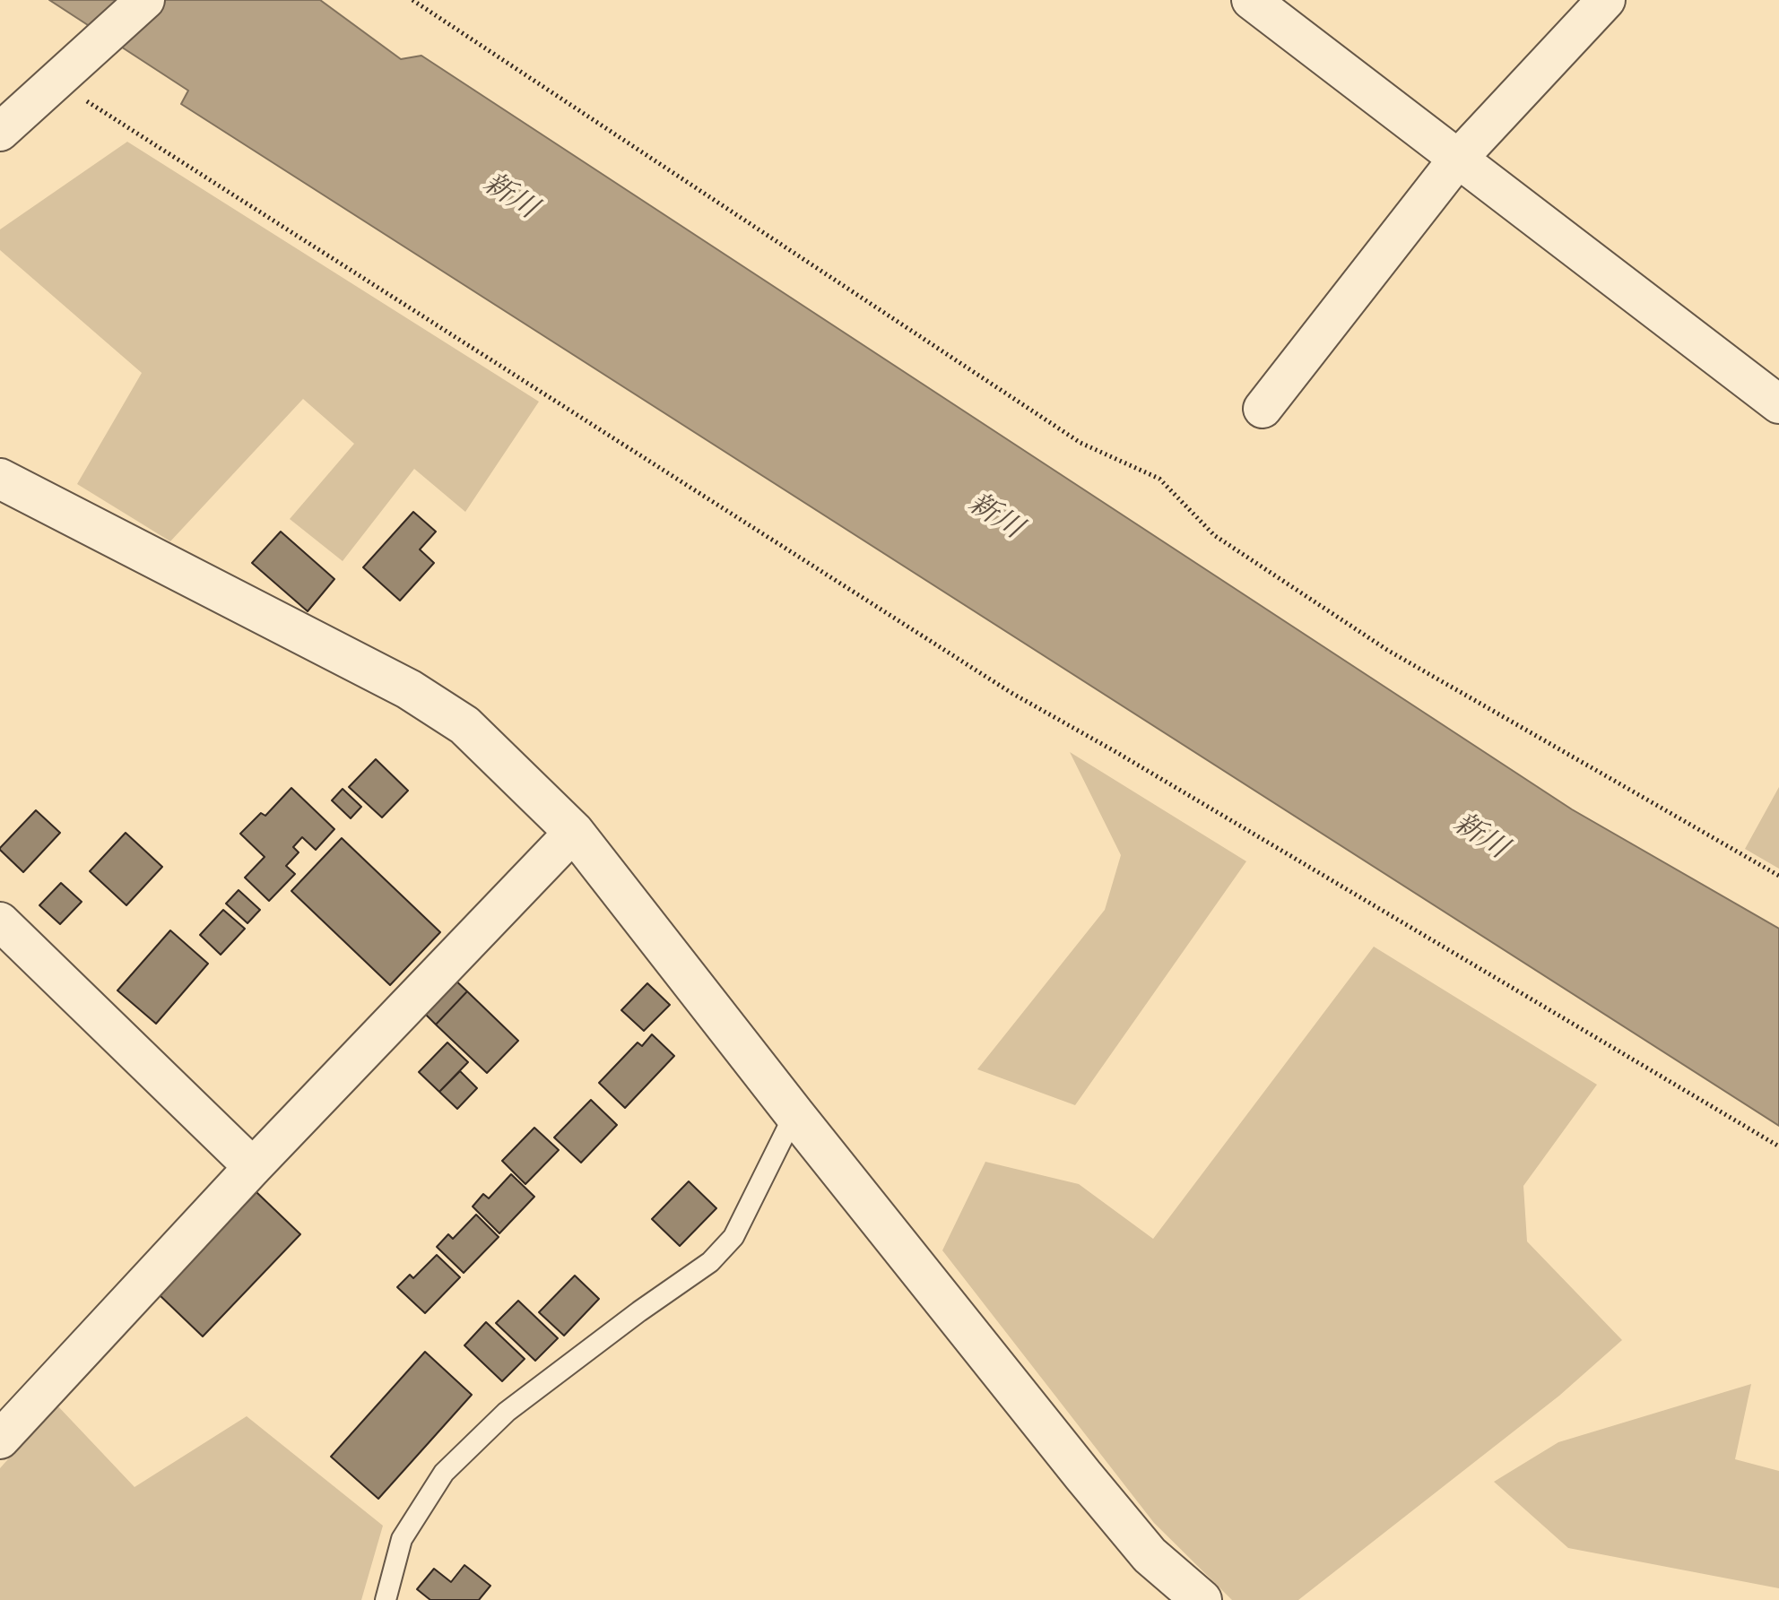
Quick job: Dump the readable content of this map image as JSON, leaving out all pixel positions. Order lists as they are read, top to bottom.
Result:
{
  "water": ["新川"]
}
